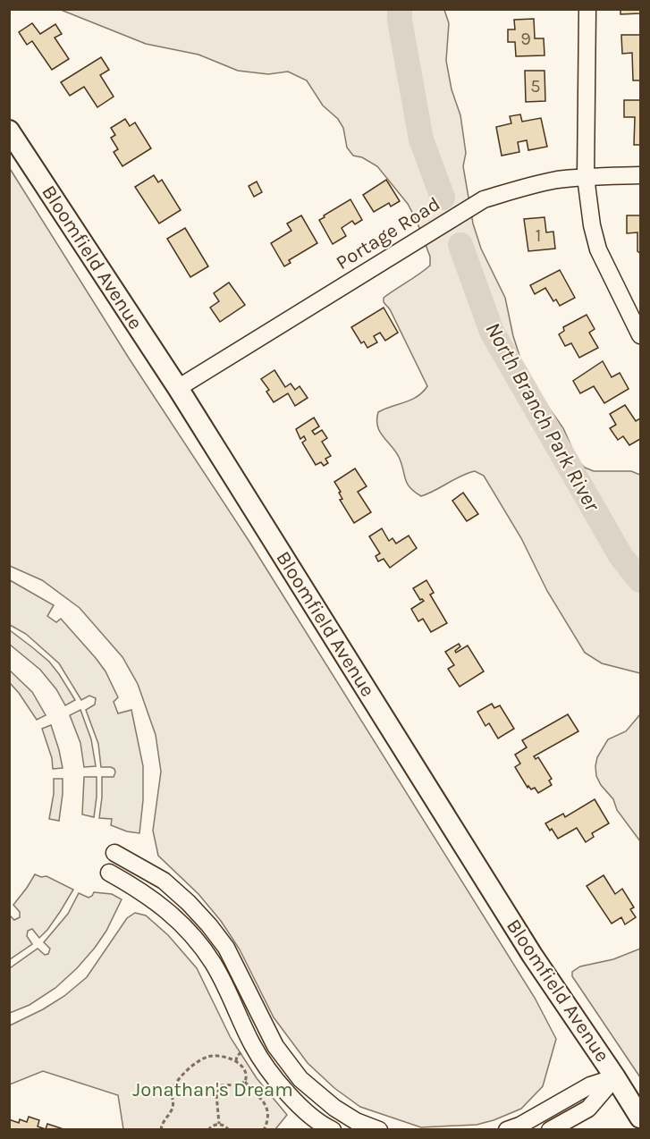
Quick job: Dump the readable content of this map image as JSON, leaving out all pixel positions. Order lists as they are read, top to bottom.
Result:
{
  "streets": {
    "main road": ["Bloomfield Avenue"],
    "street": ["Portage Road"]
  },
  "crossings": [
    ["Portage Road", "Bloomfield Avenue"]
  ],
  "water": ["North Branch Park River"],
  "parks": ["Jonathan's Dream"],
  "house_numbers": ["9", "5", "1"]
}
